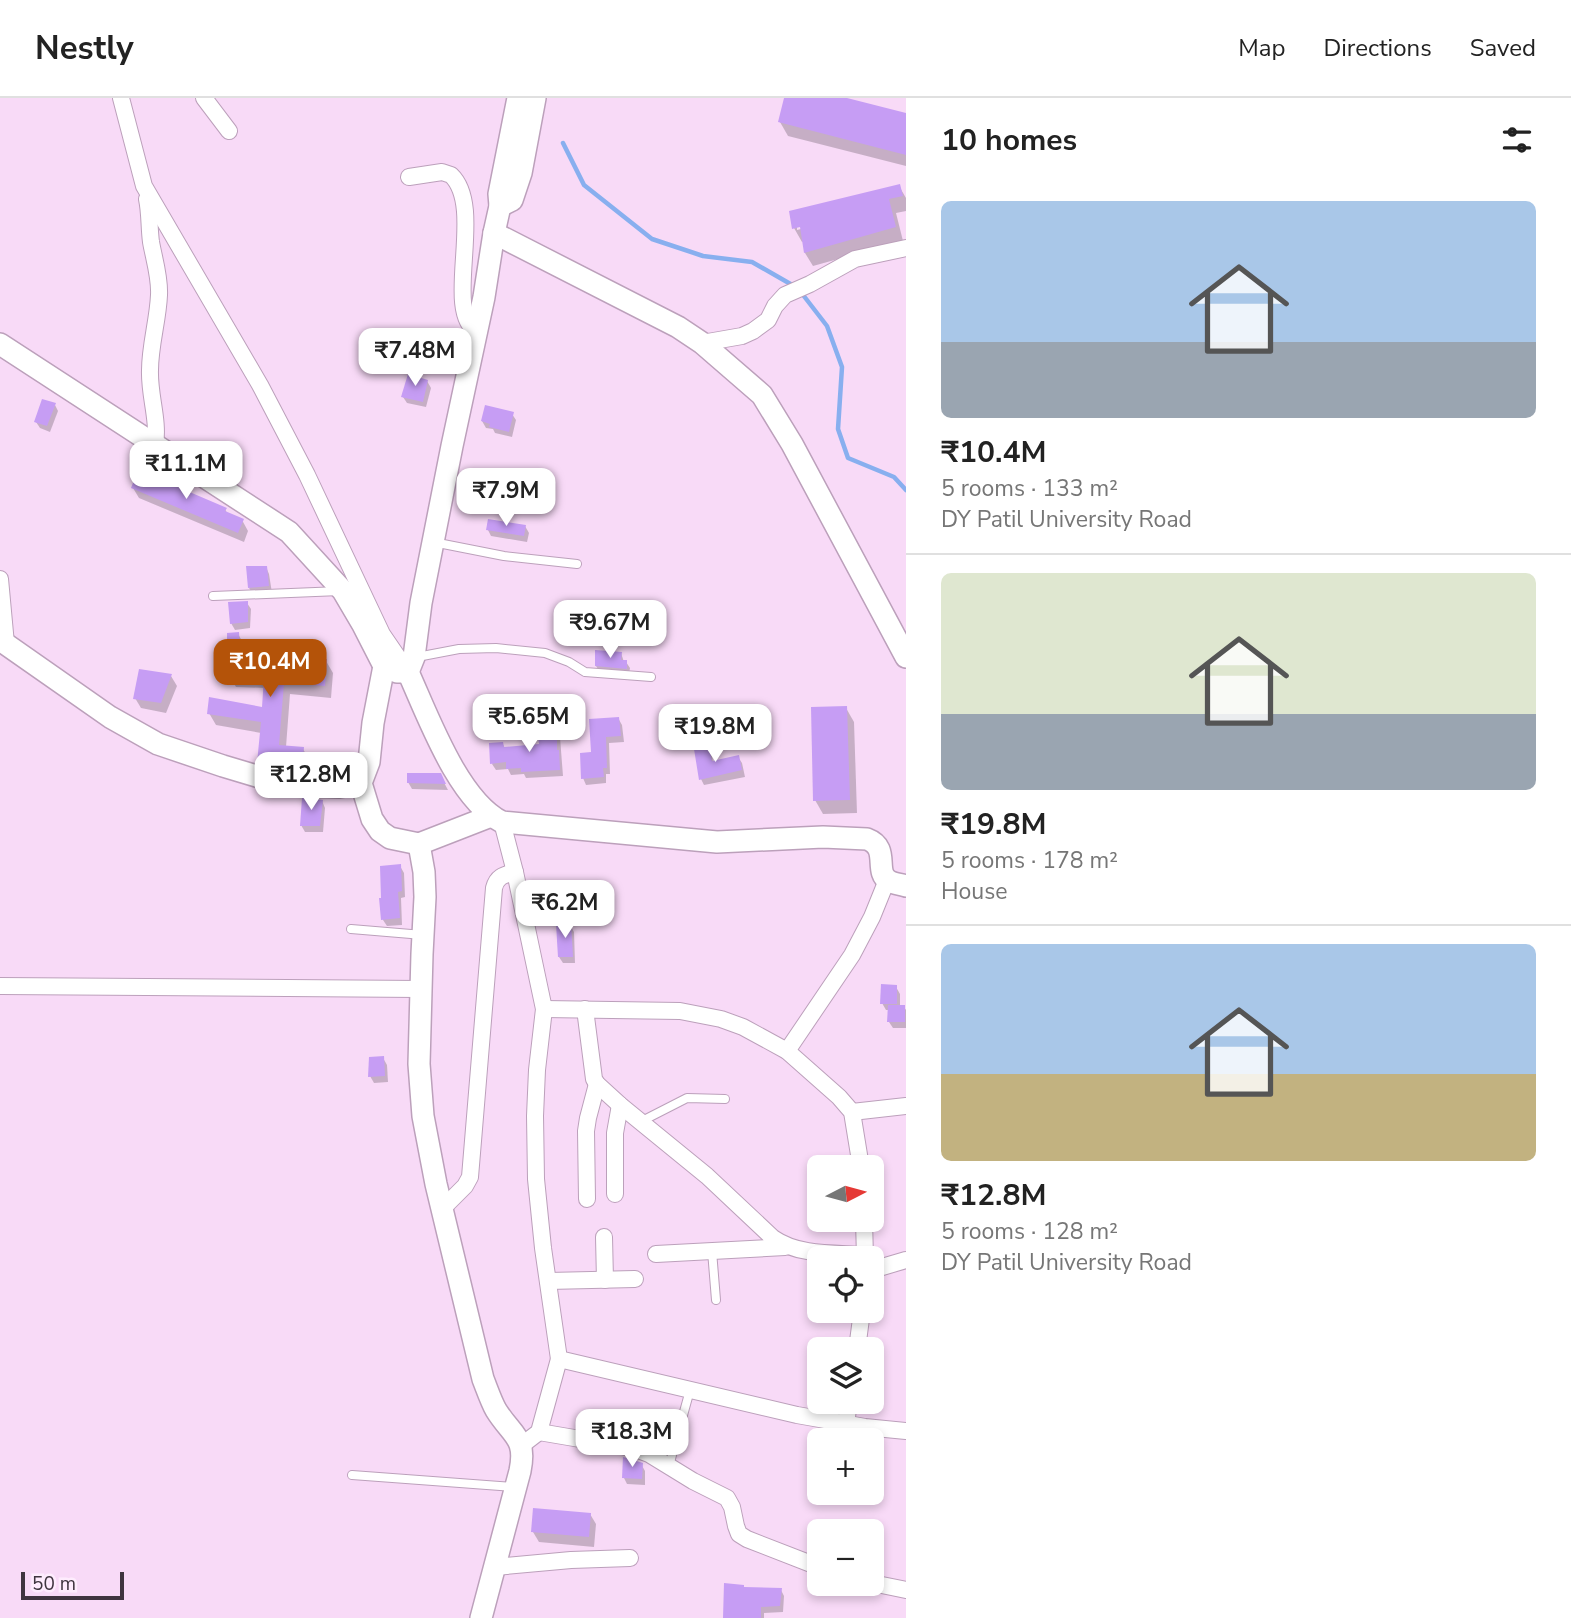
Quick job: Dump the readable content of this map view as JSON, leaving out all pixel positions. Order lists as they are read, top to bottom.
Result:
{
  "scale_bar": "50 m",
  "north": "right",
  "page": {
    "header": "Nestly",
    "nav": ["Map", "Directions", "Saved"],
    "heading": "10 homes",
    "list": [
      {
        "name": "₹10.4M",
        "note": "5 rooms · 133 m² · DY Patil University Road"
      },
      {
        "name": "₹19.8M",
        "note": "5 rooms · 178 m² · House"
      },
      {
        "name": "₹12.8M",
        "note": "5 rooms · 128 m² · DY Patil University Road"
      }
    ],
    "price": [
      "₹7.48M",
      "₹11.1M",
      "₹7.9M",
      "₹9.67M",
      "₹10.4M",
      "₹5.65M",
      "₹19.8M",
      "₹12.8M",
      "₹6.2M",
      "₹18.3M"
    ],
    "map_buttons": ["+", "−"],
    "scale": "50 m"
  }
}
